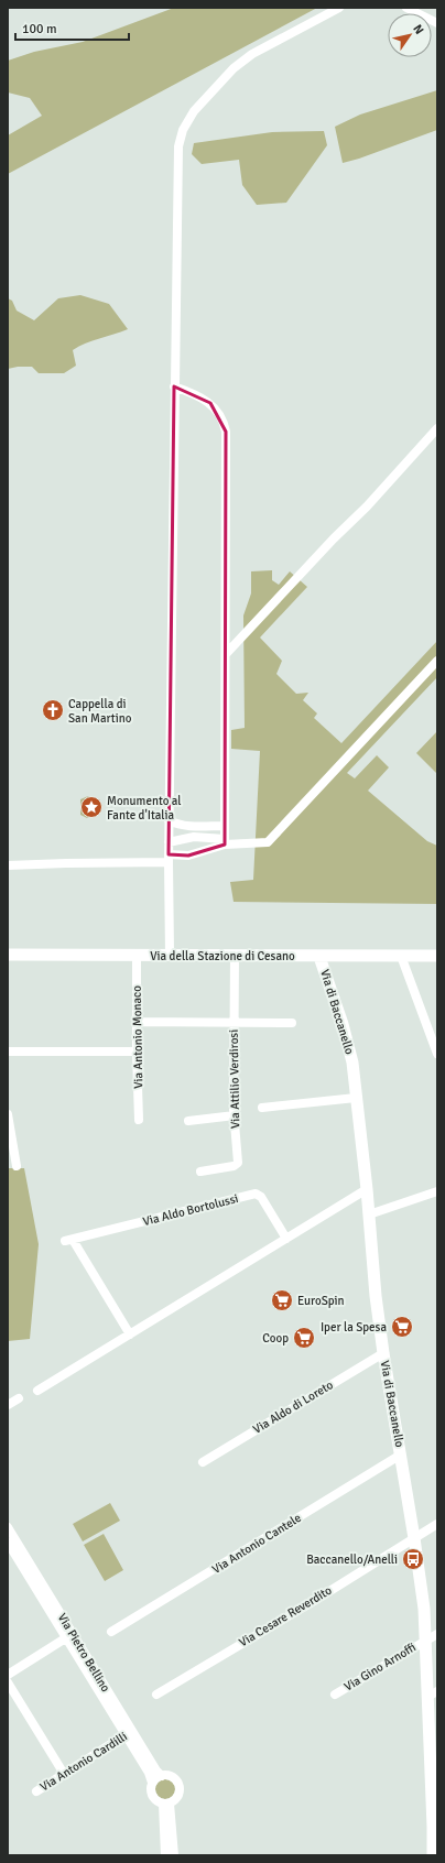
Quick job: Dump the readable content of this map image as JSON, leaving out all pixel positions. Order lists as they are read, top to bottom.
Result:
{
  "streets": {
    "street": [
      "Via della Stazione di Cesano",
      "Via di Baccanello",
      "Via Antonio Monaco",
      "Via Attilio Verdirosi",
      "Via Aldo Bortolussi",
      "Via Aldo di Loreto",
      "Via Antonio Cantele",
      "Via Cesare Reverdito",
      "Via Pietro Bellino",
      "Via Gino Arnoffi",
      "Via Antonio Cardilli"
    ]
  },
  "crossings": [
    ["Via della Stazione di Cesano", "Via di Baccanello"],
    ["Via della Stazione di Cesano", "Via Antonio Monaco"],
    ["Via della Stazione di Cesano", "Via Attilio Verdirosi"],
    ["Via di Baccanello", "Via Aldo di Loreto"],
    ["Via di Baccanello", "Via Antonio Cantele"],
    ["Via di Baccanello", "Via Cesare Reverdito"],
    ["Via di Baccanello", "Via Gino Arnoffi"],
    ["Via Pietro Bellino", "Via Antonio Cardilli"]
  ],
  "places": {
    "church": ["Cappella di San Martino"],
    "place": ["Monumento al Fante d'Italia"],
    "supermarket": ["EuroSpin", "Iper la Spesa", "Coop"],
    "bus stop": ["Baccanello/Anelli"]
  },
  "scale_bar": "100 m",
  "north": "top right"
}
